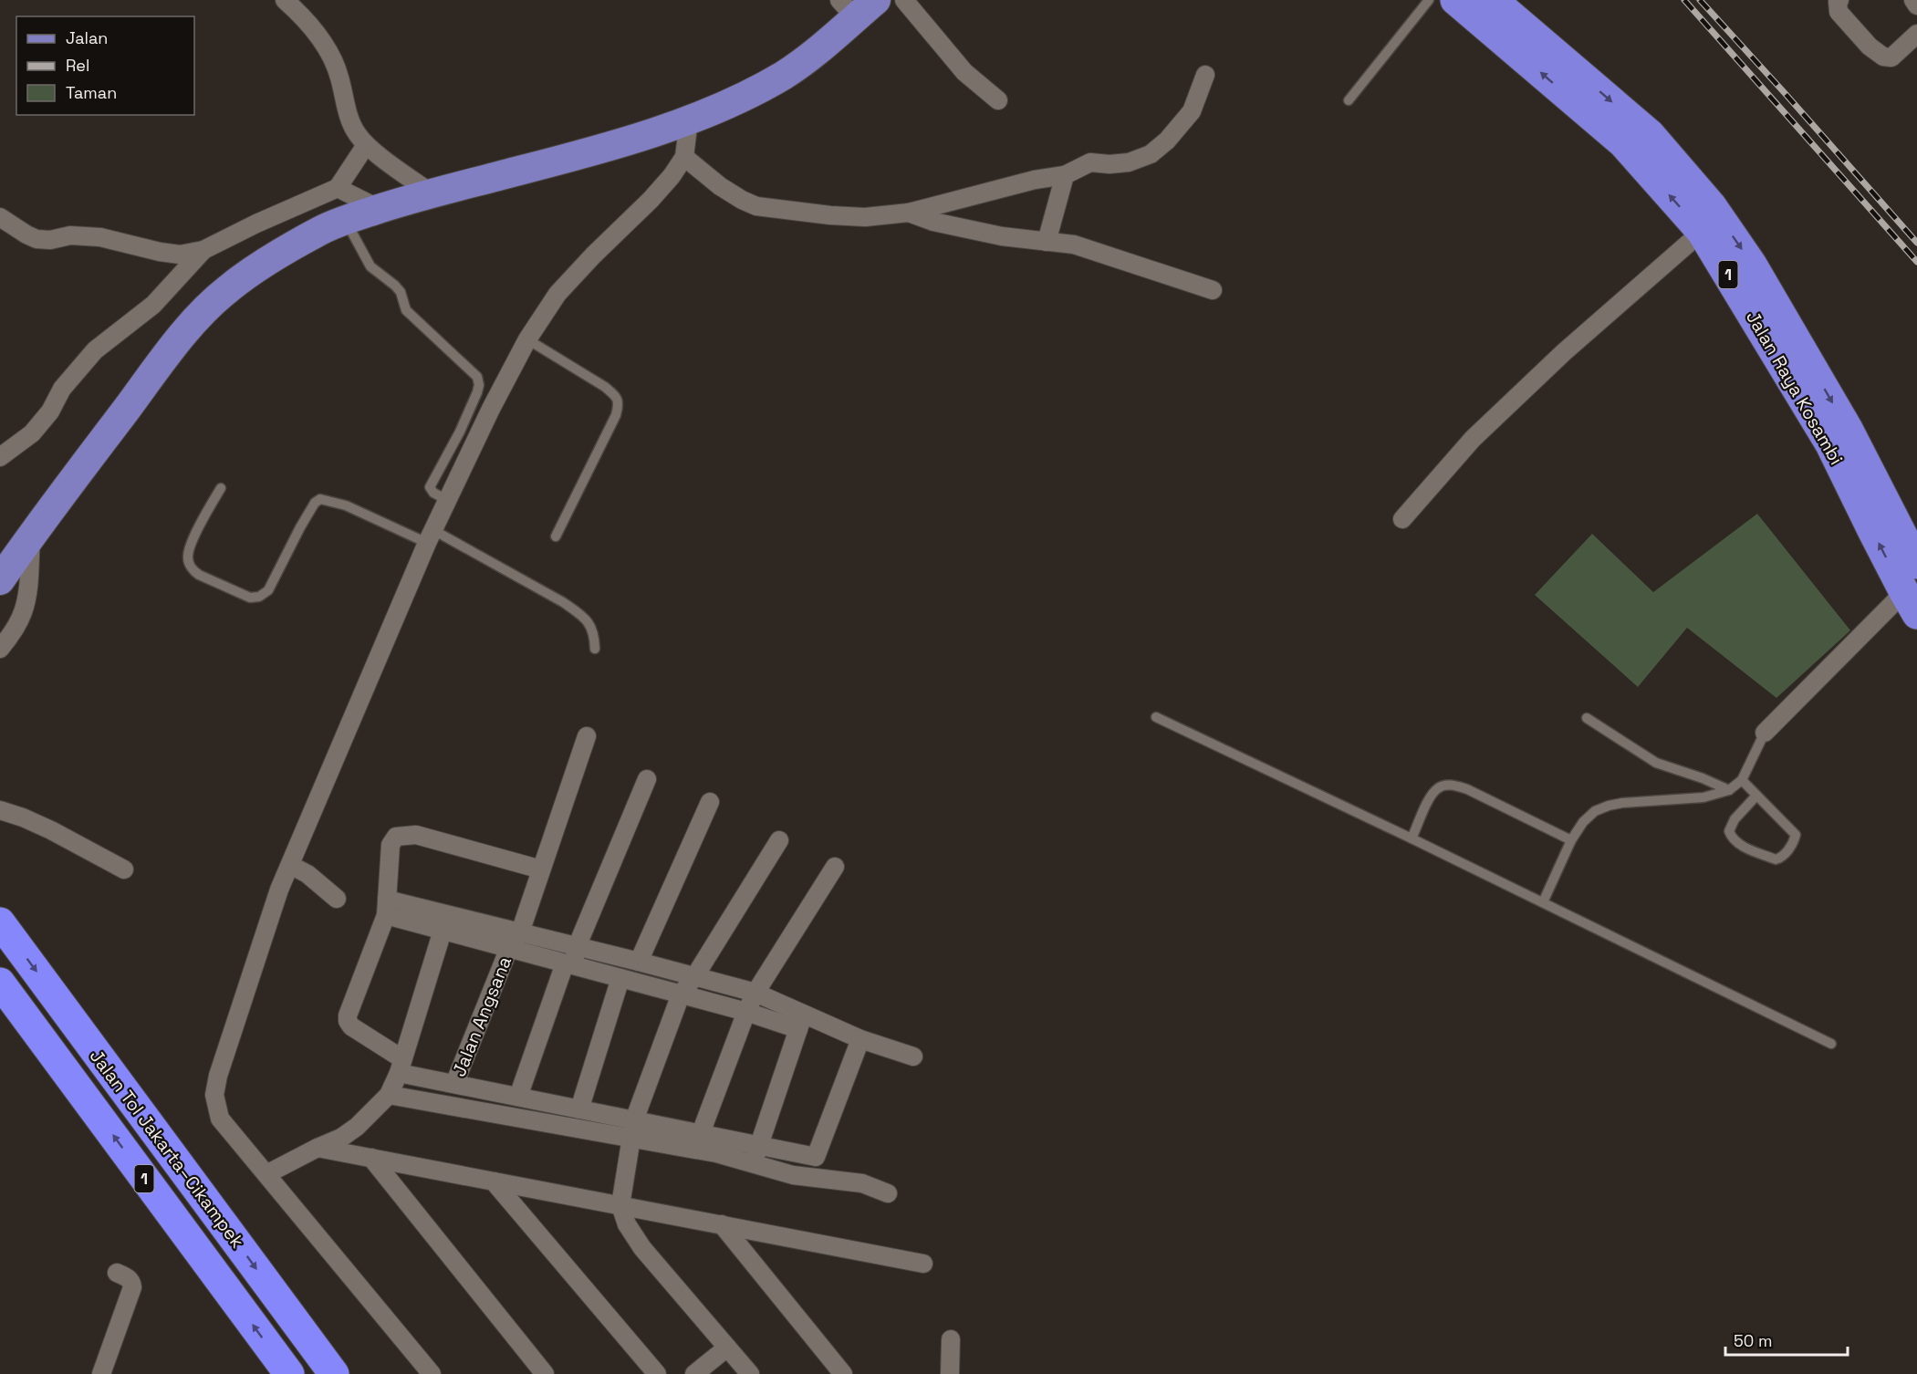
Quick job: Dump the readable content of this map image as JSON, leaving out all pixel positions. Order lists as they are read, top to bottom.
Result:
{
  "streets": {
    "highway": ["1", "Jalan Raya Kosambi", "Jalan Tol Jakarta–Cikampek"],
    "street": ["Jalan Angsana"]
  },
  "legend": ["Jalan", "Rel", "Taman"],
  "scale_bar": "50 m"
}
